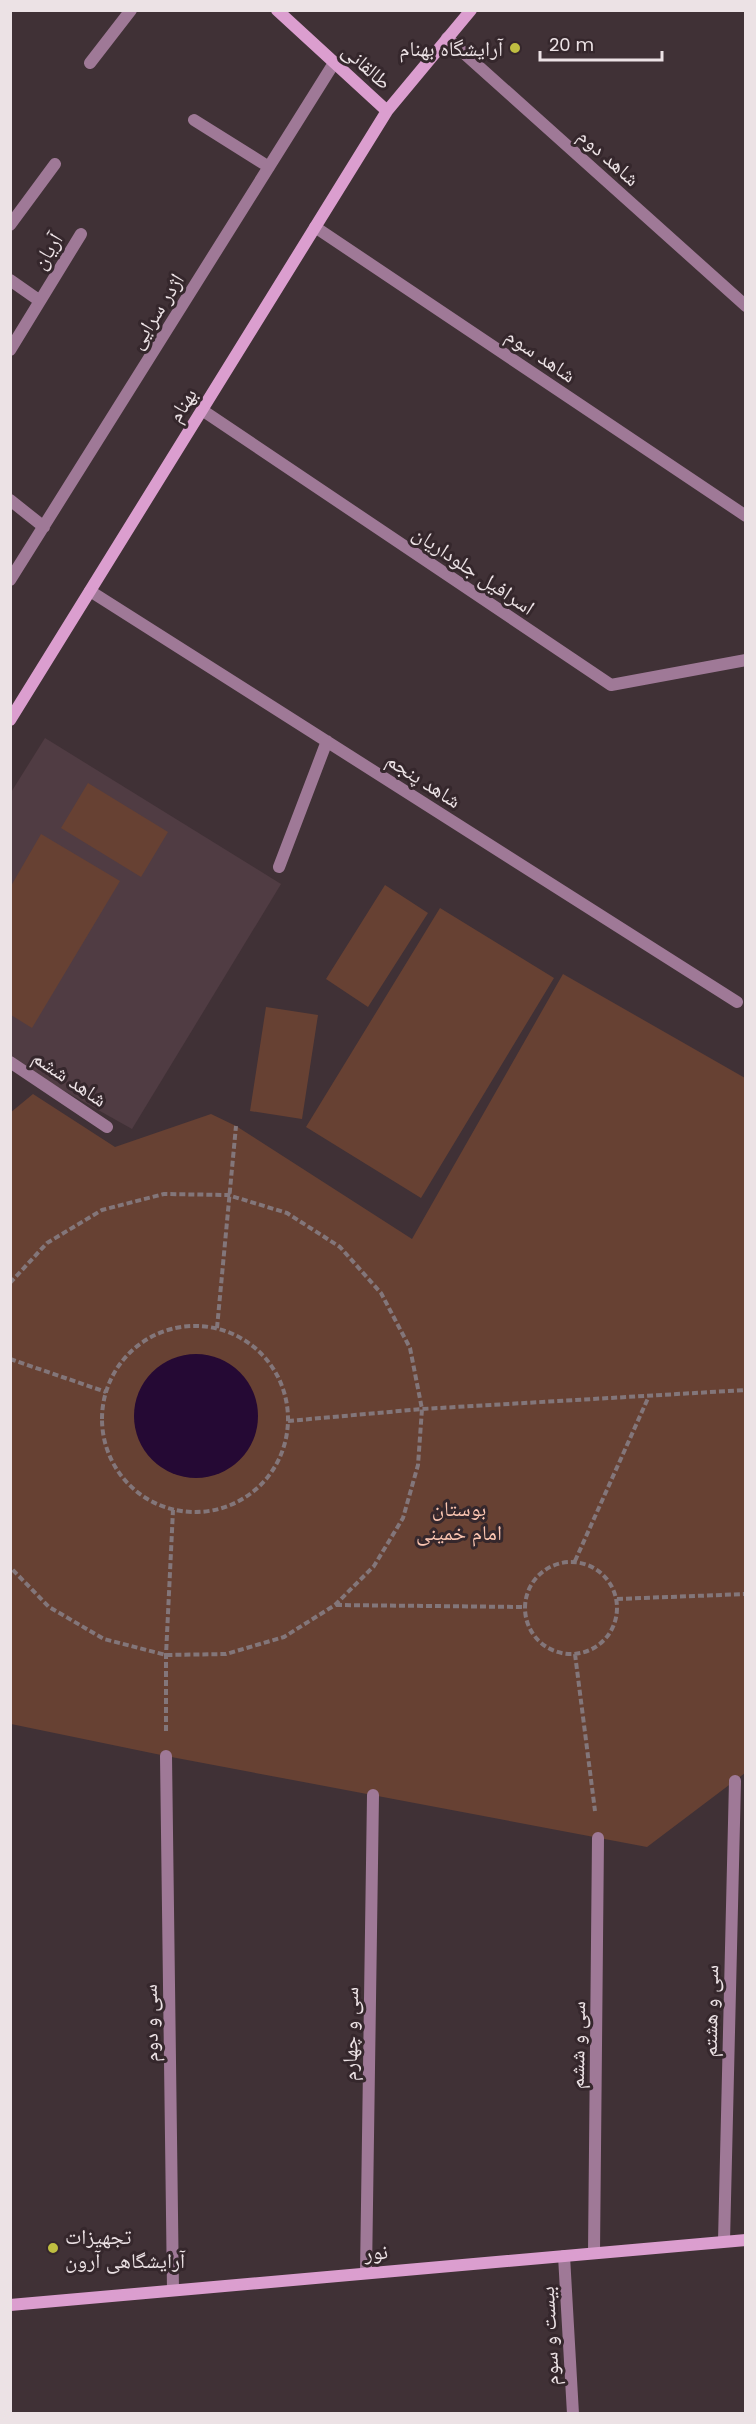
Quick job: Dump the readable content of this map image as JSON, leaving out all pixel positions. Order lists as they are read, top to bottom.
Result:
{
  "streets": {
    "street": [
      "طالقانی",
      "شاهد دوم",
      "آریان",
      "اژدر سرایی",
      "شاهد سوم",
      "بهنام",
      "اسرافیل جلوداریان",
      "شاهد پنجم",
      "شاهد ششم",
      "سی و هشتم",
      "سی و دوم",
      "سی و چهارم",
      "سی و ششم",
      "نور",
      "بیست و سوم"
    ]
  },
  "crossings": [
    ["طالقانی", "شاهد دوم"],
    ["طالقانی", "اژدر سرایی"],
    ["طالقانی", "بهنام"],
    ["شاهد سوم", "بهنام"],
    ["بهنام", "اسرافیل جلوداریان"],
    ["بهنام", "شاهد پنجم"],
    ["سی و هشتم", "نور"],
    ["سی و دوم", "نور"],
    ["سی و چهارم", "نور"],
    ["سی و ششم", "نور"],
    ["نور", "بیست و سوم"]
  ],
  "parks": ["بوستان امام خمینی"],
  "places": ["آرایشگاه بهنام", "تجهیزات آرایشگاهی آرون"],
  "scale_bar": "20 m"
}
